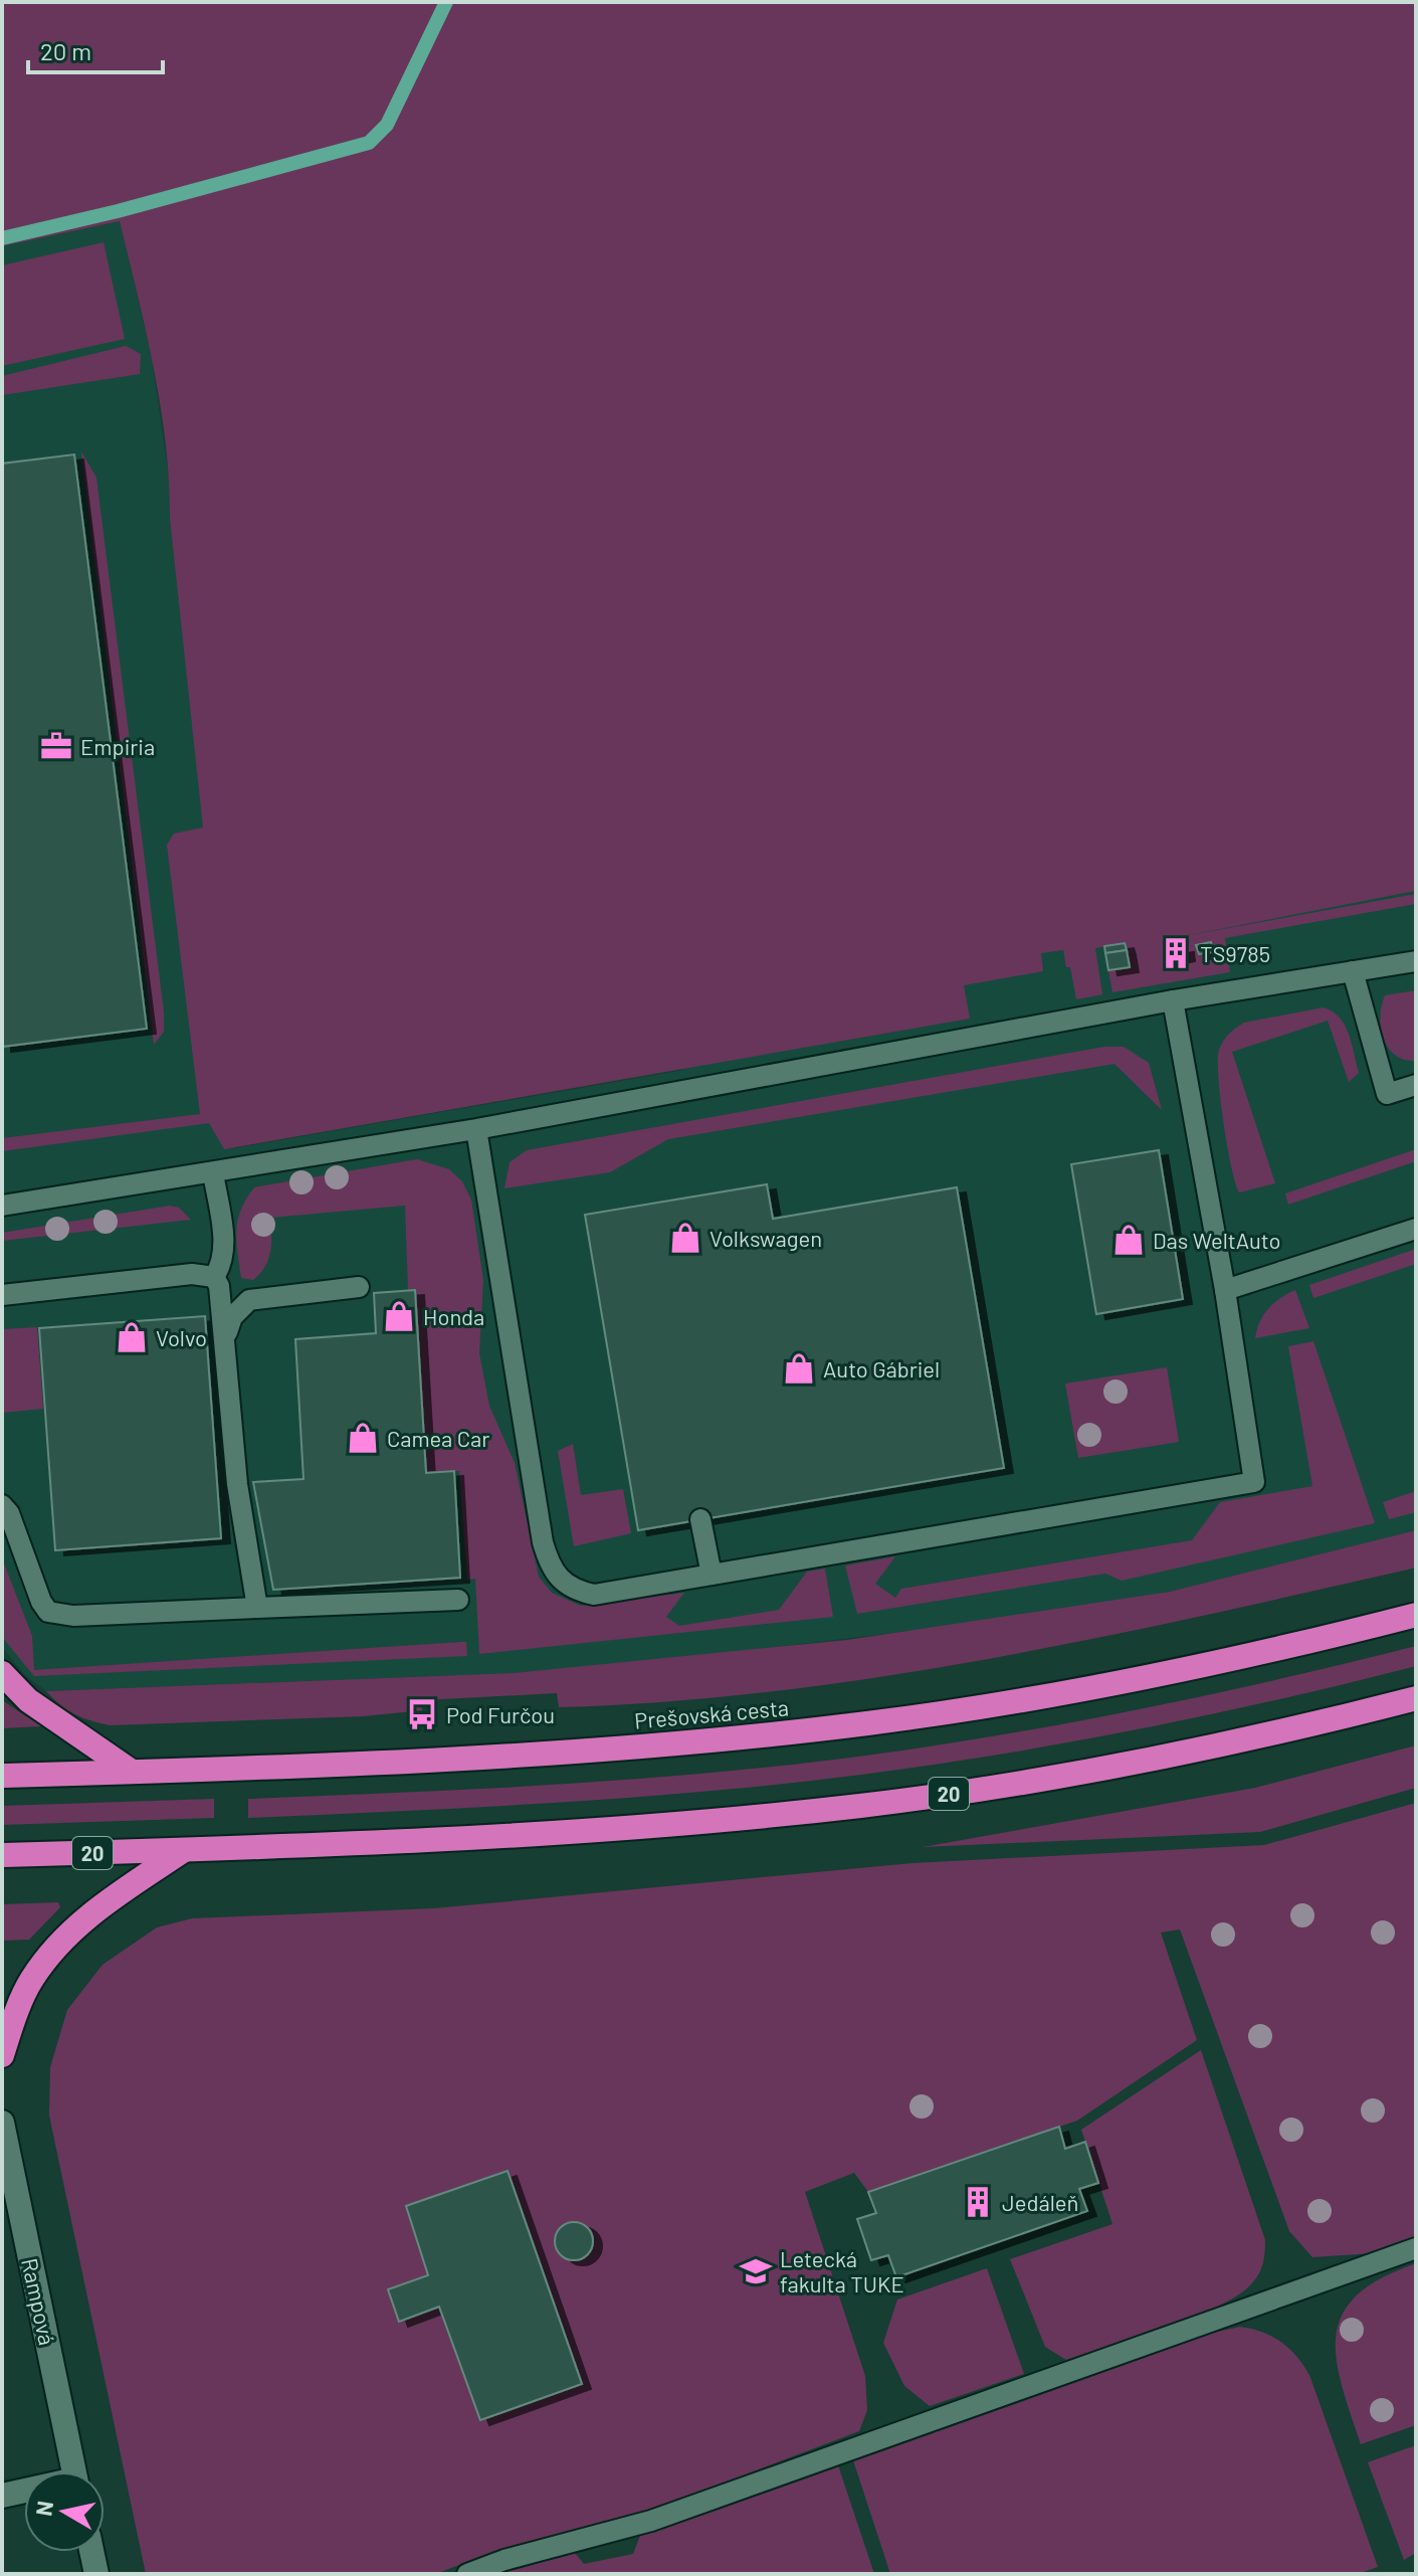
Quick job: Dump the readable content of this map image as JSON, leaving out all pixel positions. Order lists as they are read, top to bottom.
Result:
{
  "streets": {
    "highway": ["Prešovská cesta", "20"],
    "street": ["Rampová"]
  },
  "places": {
    "office": ["Empiria"],
    "building": ["TS9785", "Jedáleň"],
    "shop": [
      "Volkswagen",
      "Das WeltAuto",
      "Honda",
      "Volvo",
      "Auto Gábriel",
      "Camea Car"
    ],
    "bus stop": ["Pod Furčou"],
    "school or university": ["Letecká fakulta TUKE"]
  },
  "scale_bar": "20 m",
  "north": "left"
}
